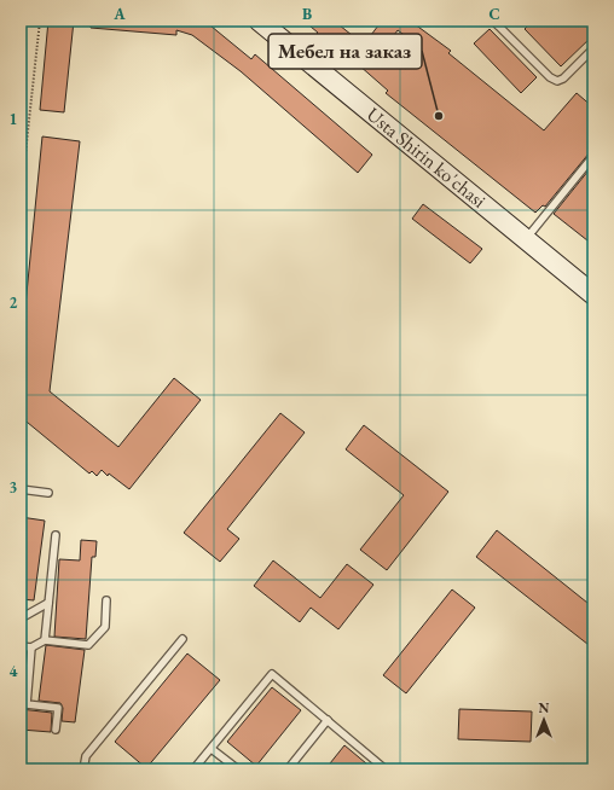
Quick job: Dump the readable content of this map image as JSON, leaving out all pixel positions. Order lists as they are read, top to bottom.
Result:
{
  "streets": {
    "main road": ["Usta Shirin ko'chasi"]
  },
  "places": ["Мебел на заказ"],
  "north": "top",
  "grid": {
    "columns": ["A", "B", "C"],
    "rows": [
      "1",
      "2",
      "3",
      "4"
    ]
  }
}
